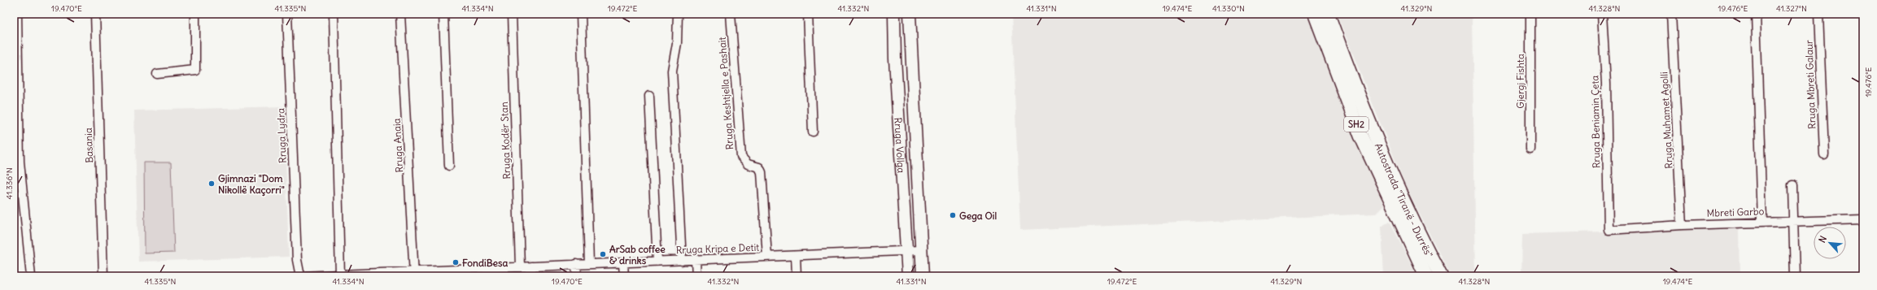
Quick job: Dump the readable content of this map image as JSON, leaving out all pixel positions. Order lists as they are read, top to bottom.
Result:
{
  "streets": {
    "highway": ["SH2", "Autostrada \"Tiranë - Durrës\""],
    "main road": ["Rruga Vollga"],
    "street": [
      "Gjergj Fishta",
      "Rruga Mbreti Galaur",
      "Rruga Keshtjella e Pashait",
      "Rruga Muhamet Agolli",
      "Rruga Beniamin Çeta",
      "Rruga Lydra",
      "Rruga Kodër Stan",
      "Basania",
      "Rruga Anaia",
      "Mbreti Garbo",
      "Rruga Kripa e Detit"
    ]
  },
  "crossings": [
    ["Rruga Keshtjella e Pashait", "Rruga Kripa e Detit"],
    ["Rruga Muhamet Agolli", "Mbreti Garbo"],
    ["Rruga Beniamin Çeta", "Mbreti Garbo"],
    ["Rruga Lydra", "Rruga Kripa e Detit"],
    ["Rruga Kodër Stan", "Rruga Kripa e Detit"],
    ["Rruga Anaia", "Rruga Kripa e Detit"],
    ["Rruga Vollga", "Rruga Kripa e Detit"]
  ],
  "places": [
    "Gjimnazi \"Dom Nikollë Kaçorri\"",
    "Gega Oil",
    "ArSab coffee & drinks",
    "FondiBesa"
  ],
  "north": "top left",
  "coordinates": [
    "19.470°E",
    "41.335°N",
    "41.334°N",
    "19.472°E",
    "41.332°N",
    "41.331°N",
    "19.474°E",
    "41.330°N",
    "41.329°N",
    "41.328°N",
    "19.476°E",
    "41.327°N",
    "41.336°N"
  ]
}
